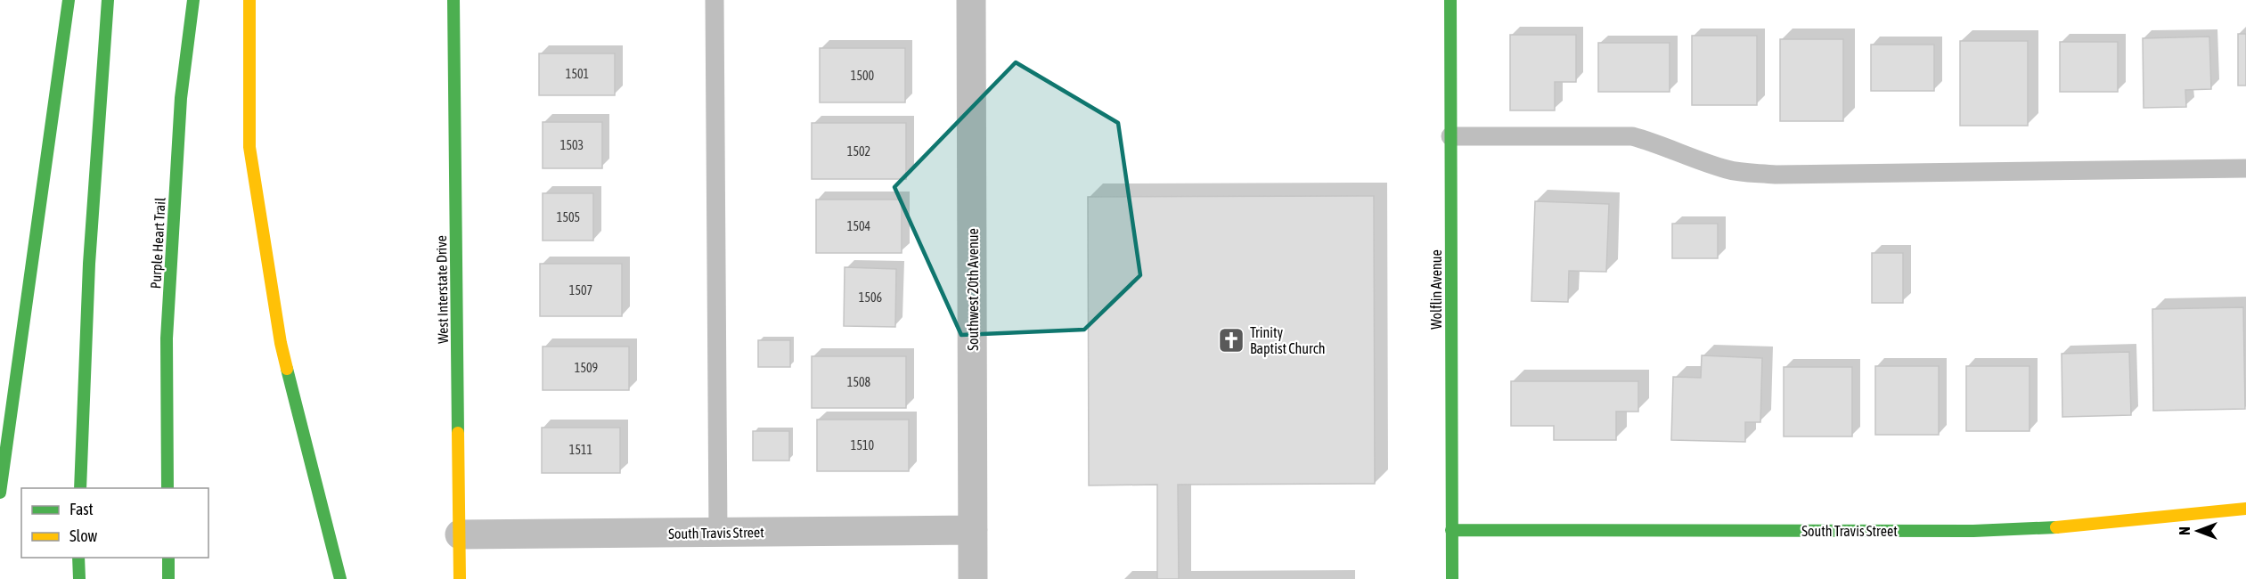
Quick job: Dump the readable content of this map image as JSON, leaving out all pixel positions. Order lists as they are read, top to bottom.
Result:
{
  "streets": {
    "main road": [
      "Purple Heart Trail",
      "West Interstate Drive",
      "Wolflin Avenue",
      "South Travis Street"
    ],
    "street": ["Southwest 20th Avenue"]
  },
  "crossings": [
    ["West Interstate Drive", "South Travis Street"],
    ["Southwest 20th Avenue", "South Travis Street"],
    ["Wolflin Avenue", "South Travis Street"]
  ],
  "places": {
    "church": ["Trinity Baptist Church"]
  },
  "house_numbers": [
    "1501",
    "1500",
    "1503",
    "1502",
    "1505",
    "1504",
    "1507",
    "1506",
    "1509",
    "1508",
    "1510",
    "1511"
  ],
  "legend": ["Fast", "Slow"],
  "north": "left"
}
